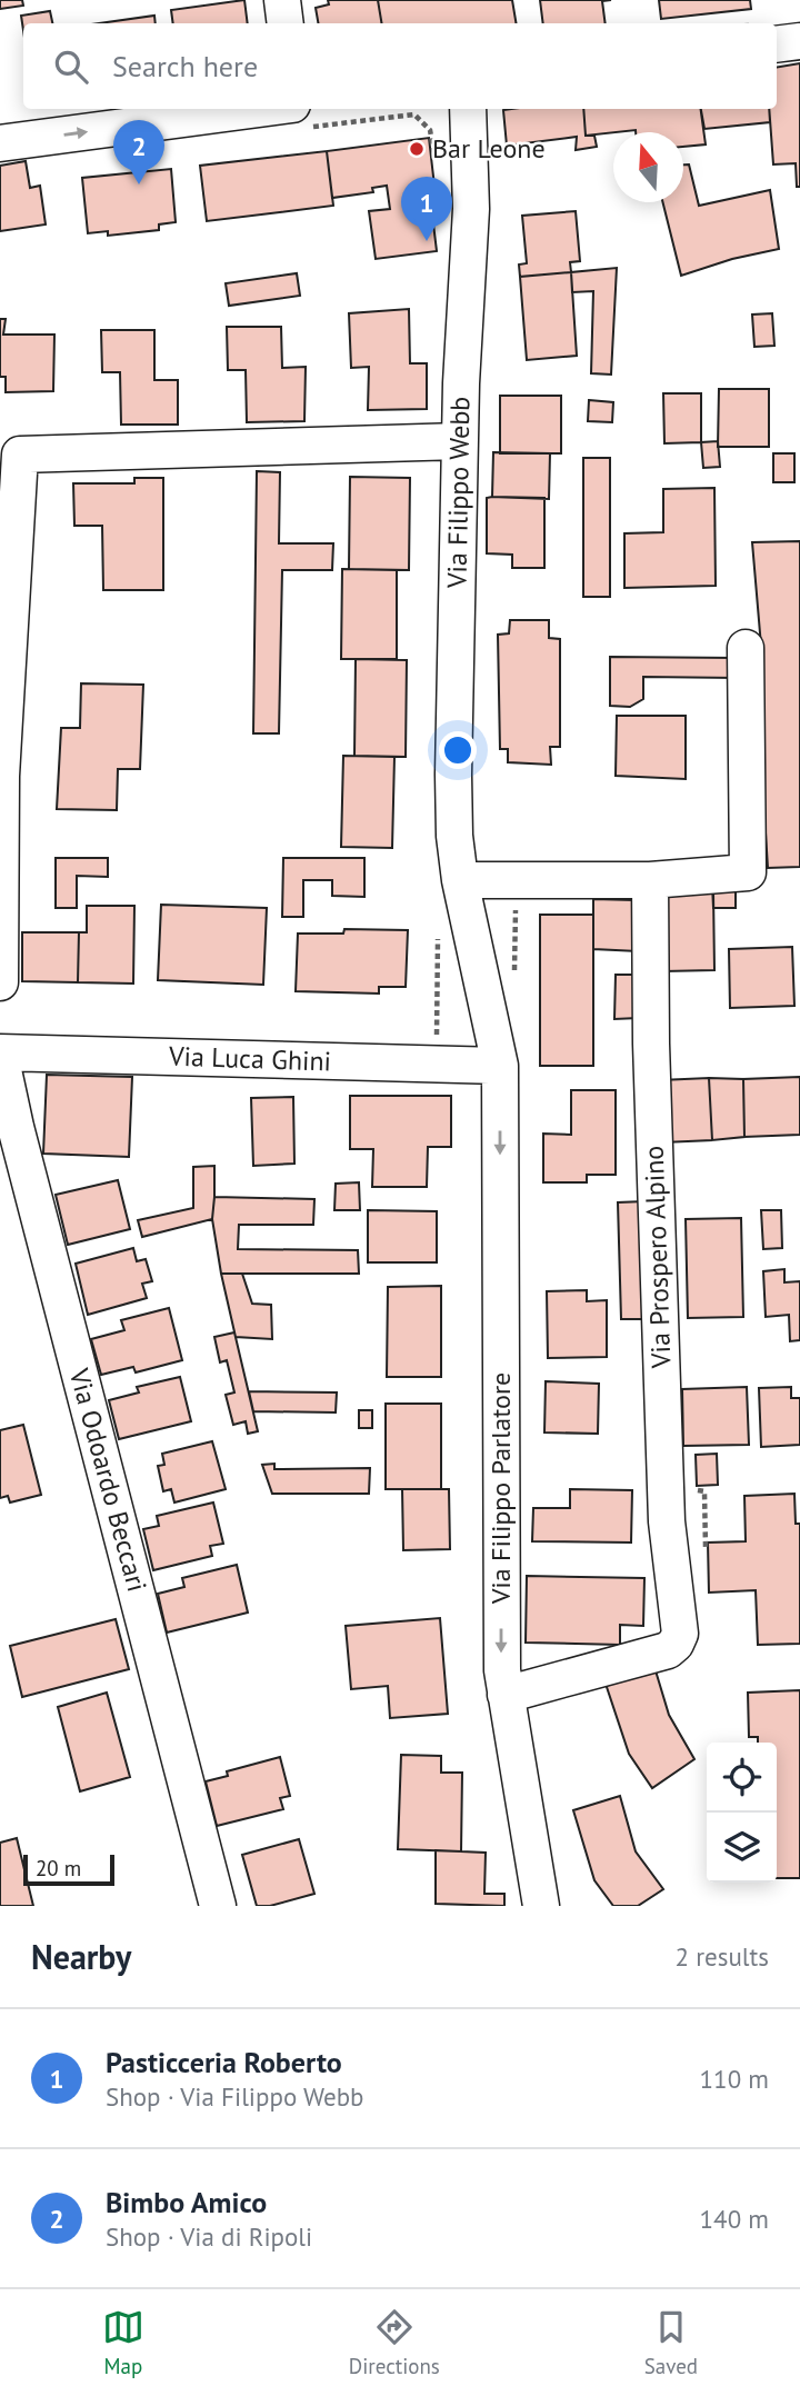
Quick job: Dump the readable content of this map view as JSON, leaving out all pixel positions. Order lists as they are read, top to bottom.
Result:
{
  "streets": {
    "street": [
      "Via Filippo Webb",
      "Via Luca Ghini",
      "Via Prospero Alpino",
      "Via Odoardo Beccari",
      "Via Filippo Parlatore"
    ]
  },
  "crossings": [
    ["Via Filippo Webb", "Via Luca Ghini"],
    ["Via Filippo Webb", "Via Filippo Parlatore"],
    ["Via Luca Ghini", "Via Odoardo Beccari"],
    ["Via Luca Ghini", "Via Filippo Parlatore"],
    ["Via Prospero Alpino", "Via Filippo Parlatore"]
  ],
  "one_way": ["Via Filippo Parlatore"],
  "places": ["Bar Leone"],
  "scale_bar": "20 m",
  "north": "top",
  "page": {
    "search": "Search here",
    "pins": ["2", "1"],
    "scale": "20 m",
    "heading": ["Nearby", "2 results"],
    "list": [
      {
        "mark": "1",
        "name": "Pasticceria Roberto",
        "note": "Shop · Via Filippo Webb",
        "value": "110 m"
      },
      {
        "mark": "2",
        "name": "Bimbo Amico",
        "note": "Shop · Via di Ripoli",
        "value": "140 m"
      }
    ],
    "nav": ["Map", "Directions", "Saved"]
  }
}
